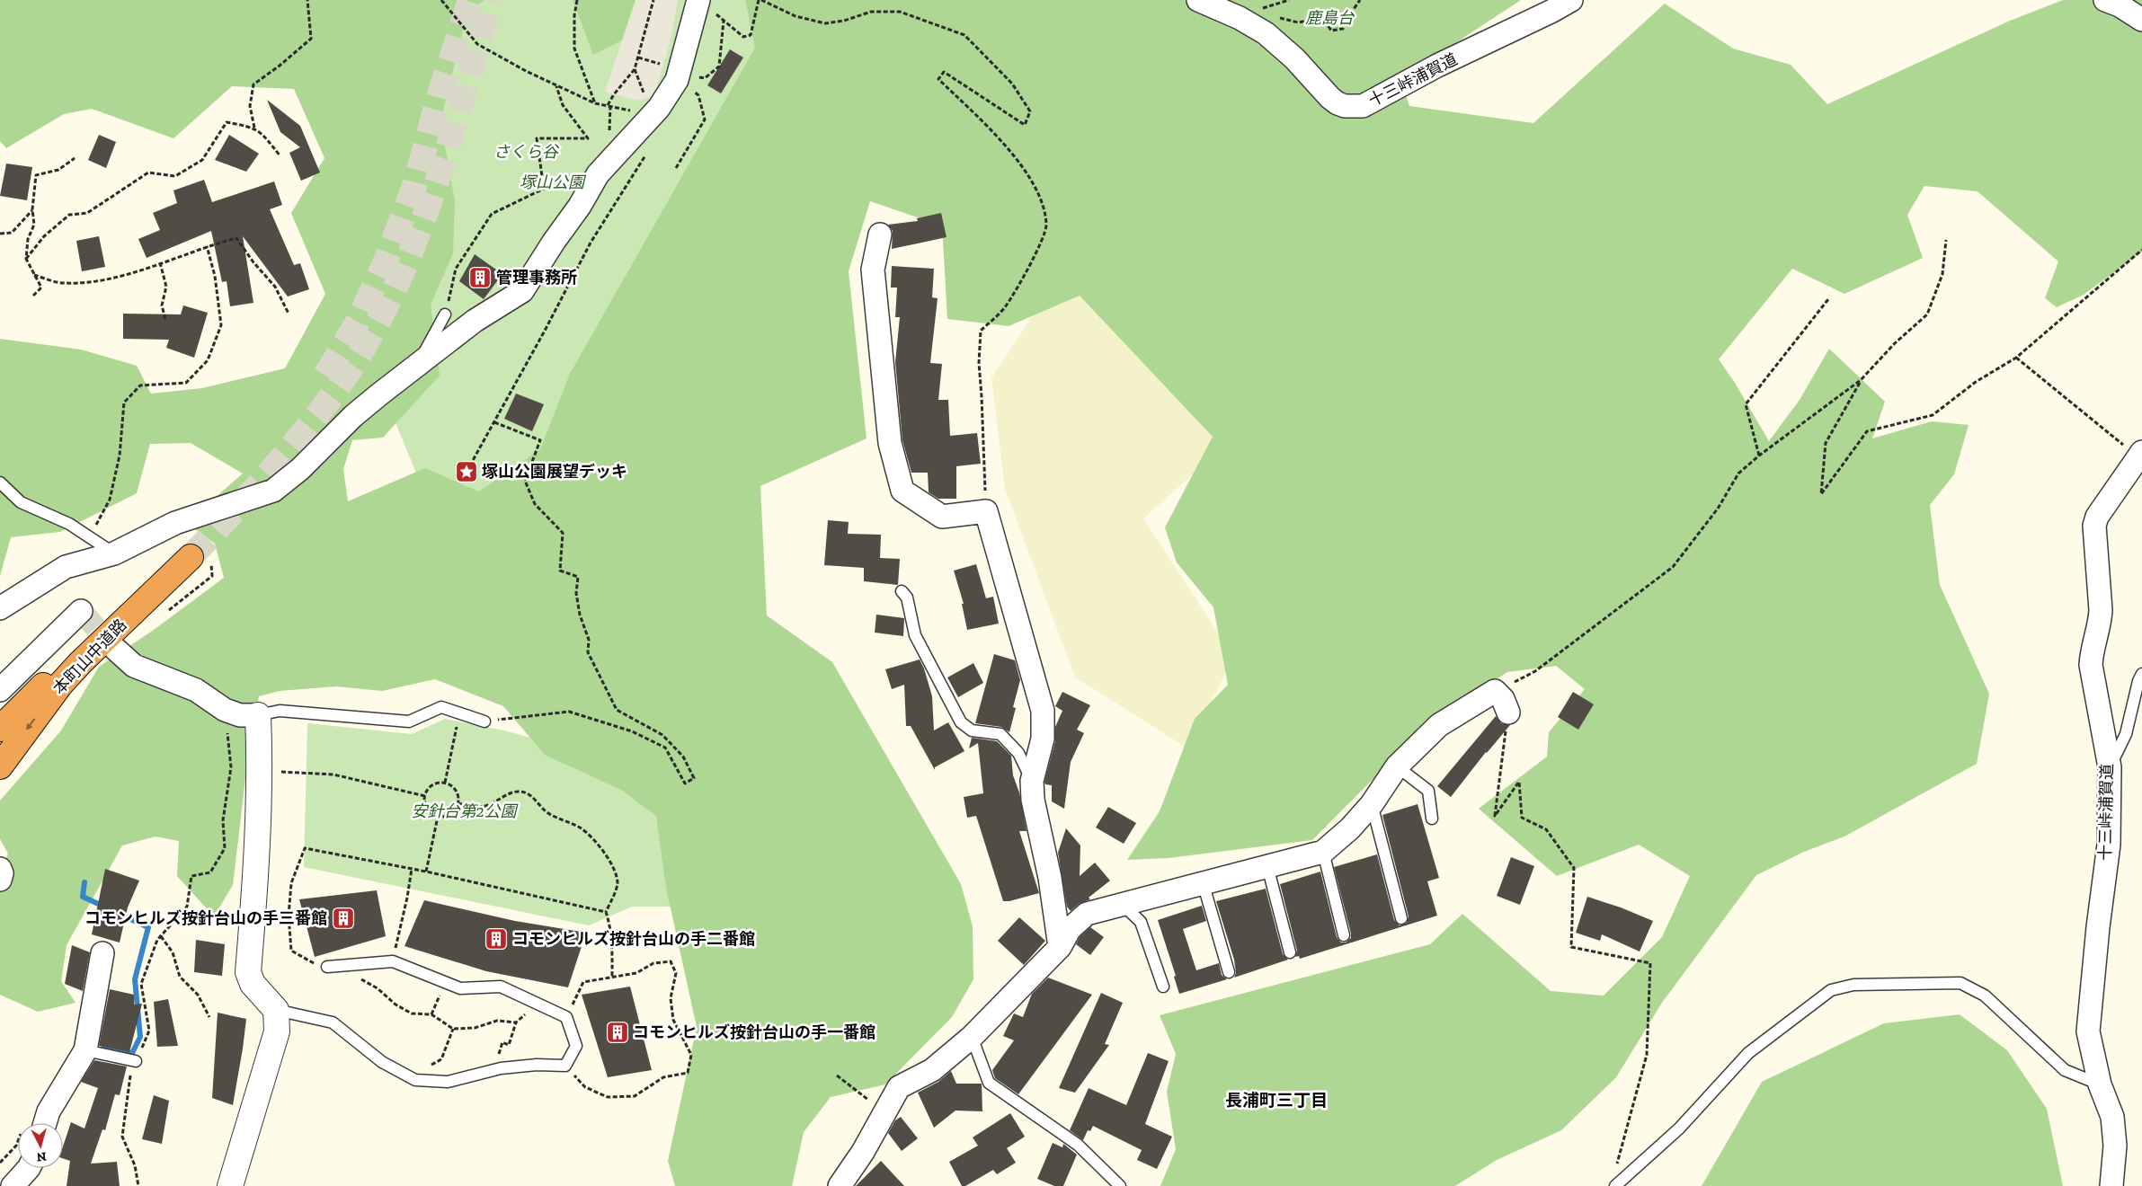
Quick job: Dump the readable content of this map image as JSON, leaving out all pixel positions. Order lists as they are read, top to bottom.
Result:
{
  "streets": {
    "highway": ["本町山中道路"],
    "street": ["十三峠浦賀道"]
  },
  "districts": ["長浦町三丁目"],
  "parks": [
    "鹿島台",
    "さくら谷",
    "塚山公園",
    "安針台第2公園"
  ],
  "places": {
    "building": [
      "管理事務所",
      "コモンヒルズ按針台山の手三番館",
      "コモンヒルズ按針台山の手二番館",
      "コモンヒルズ按針台山の手一番館"
    ],
    "place": ["塚山公園展望デッキ"]
  },
  "north": "bottom"
}
